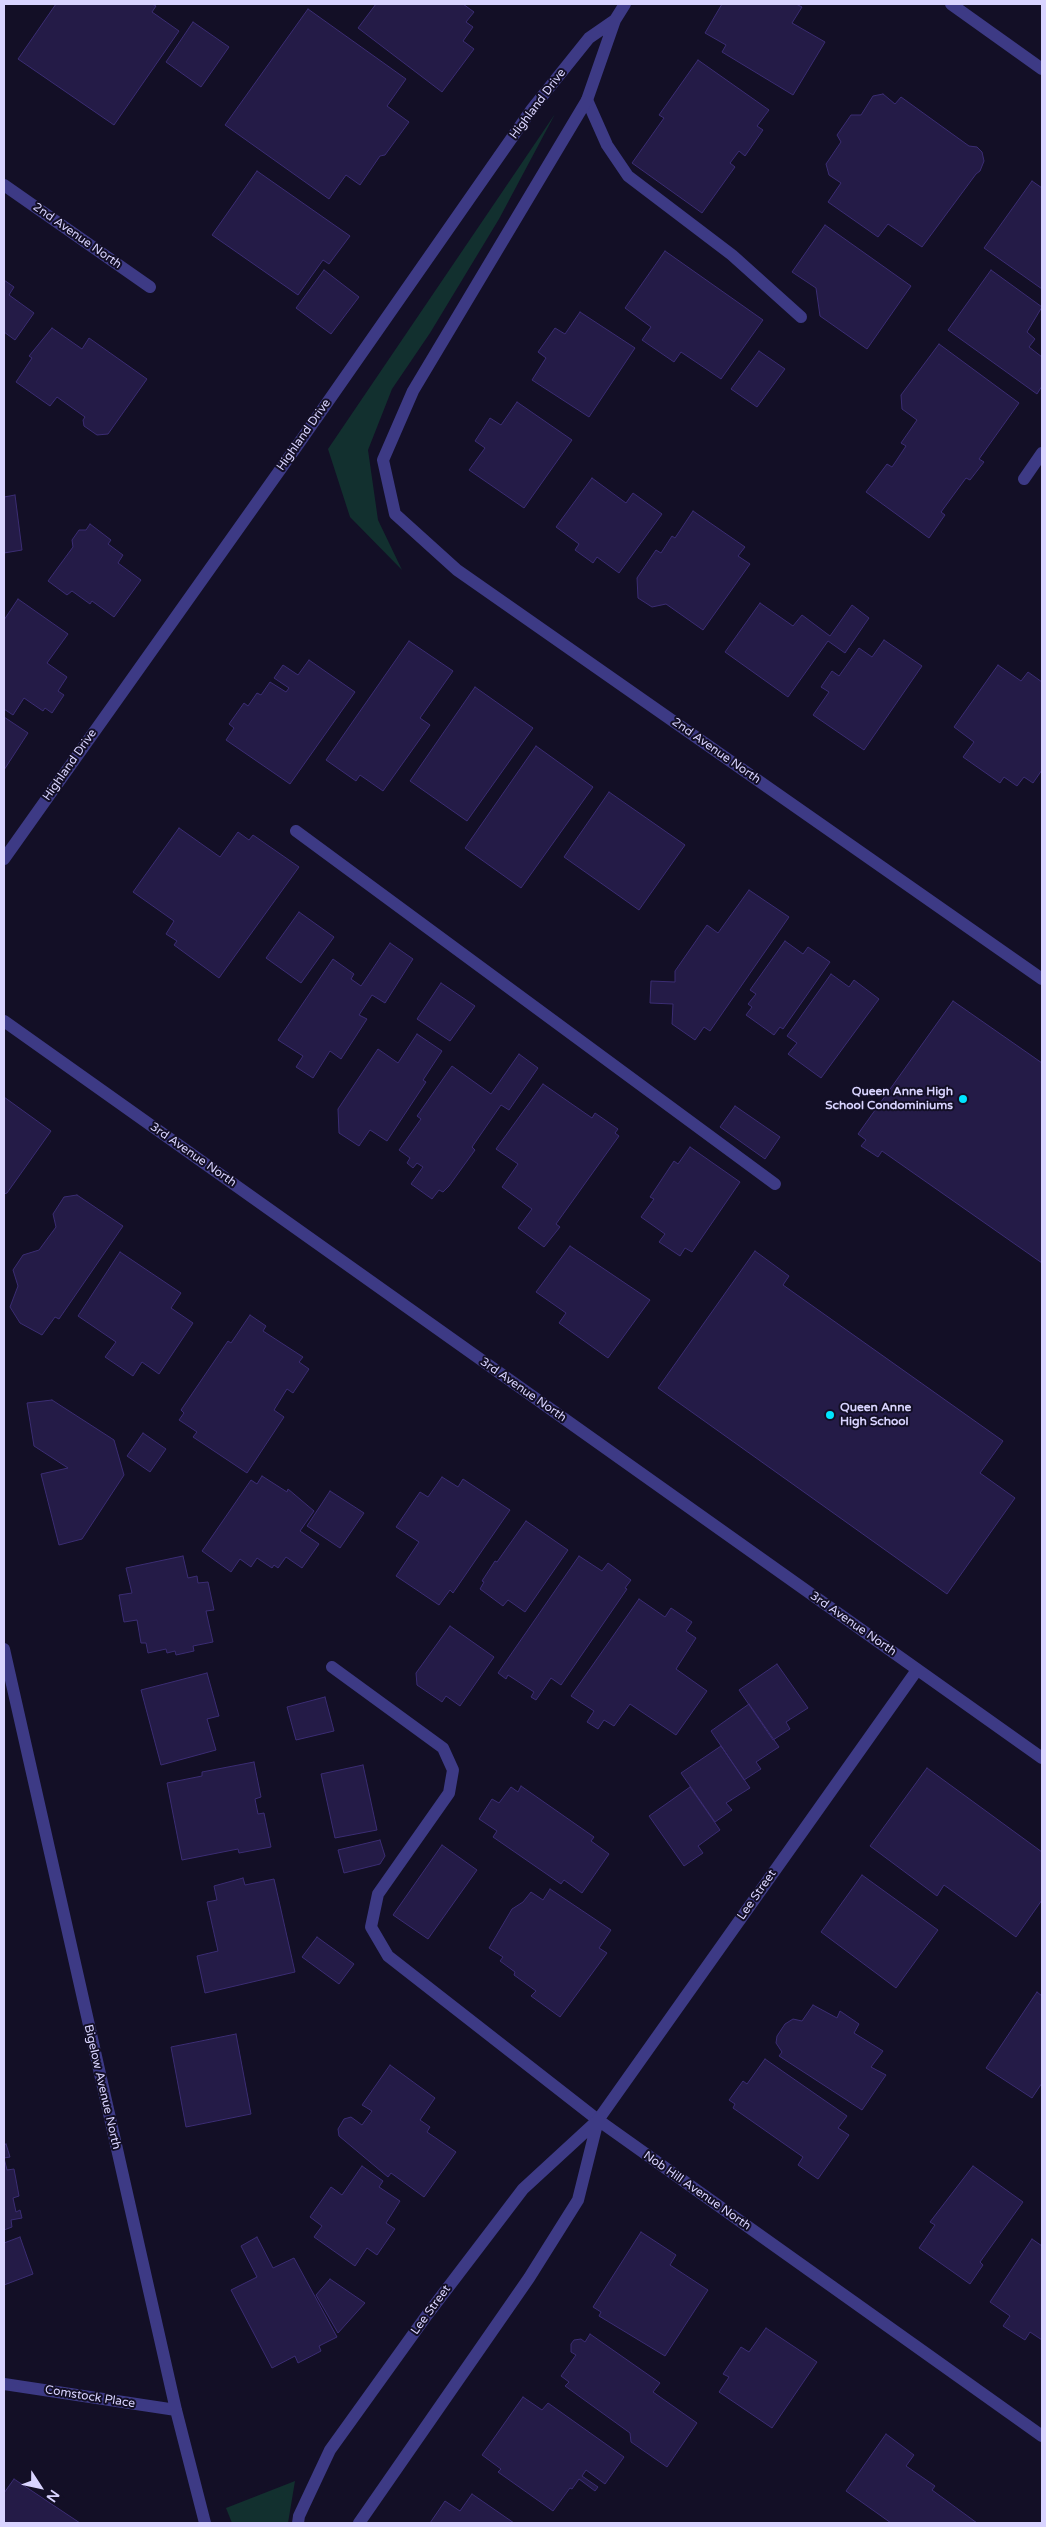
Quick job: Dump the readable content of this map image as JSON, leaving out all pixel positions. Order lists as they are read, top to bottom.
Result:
{
  "streets": {
    "street": [
      "Highland Drive",
      "2nd Avenue North",
      "3rd Avenue North",
      "Lee Street",
      "Bigelow Avenue North",
      "Nob Hill Avenue North",
      "Comstock Place"
    ]
  },
  "crossings": [
    ["Highland Drive", "2nd Avenue North"],
    ["3rd Avenue North", "Lee Street"],
    ["Lee Street", "Nob Hill Avenue North"],
    ["Bigelow Avenue North", "Comstock Place"]
  ],
  "places": ["Queen Anne High School Condominiums", "Queen Anne High School"],
  "north": "bottom right"
}
